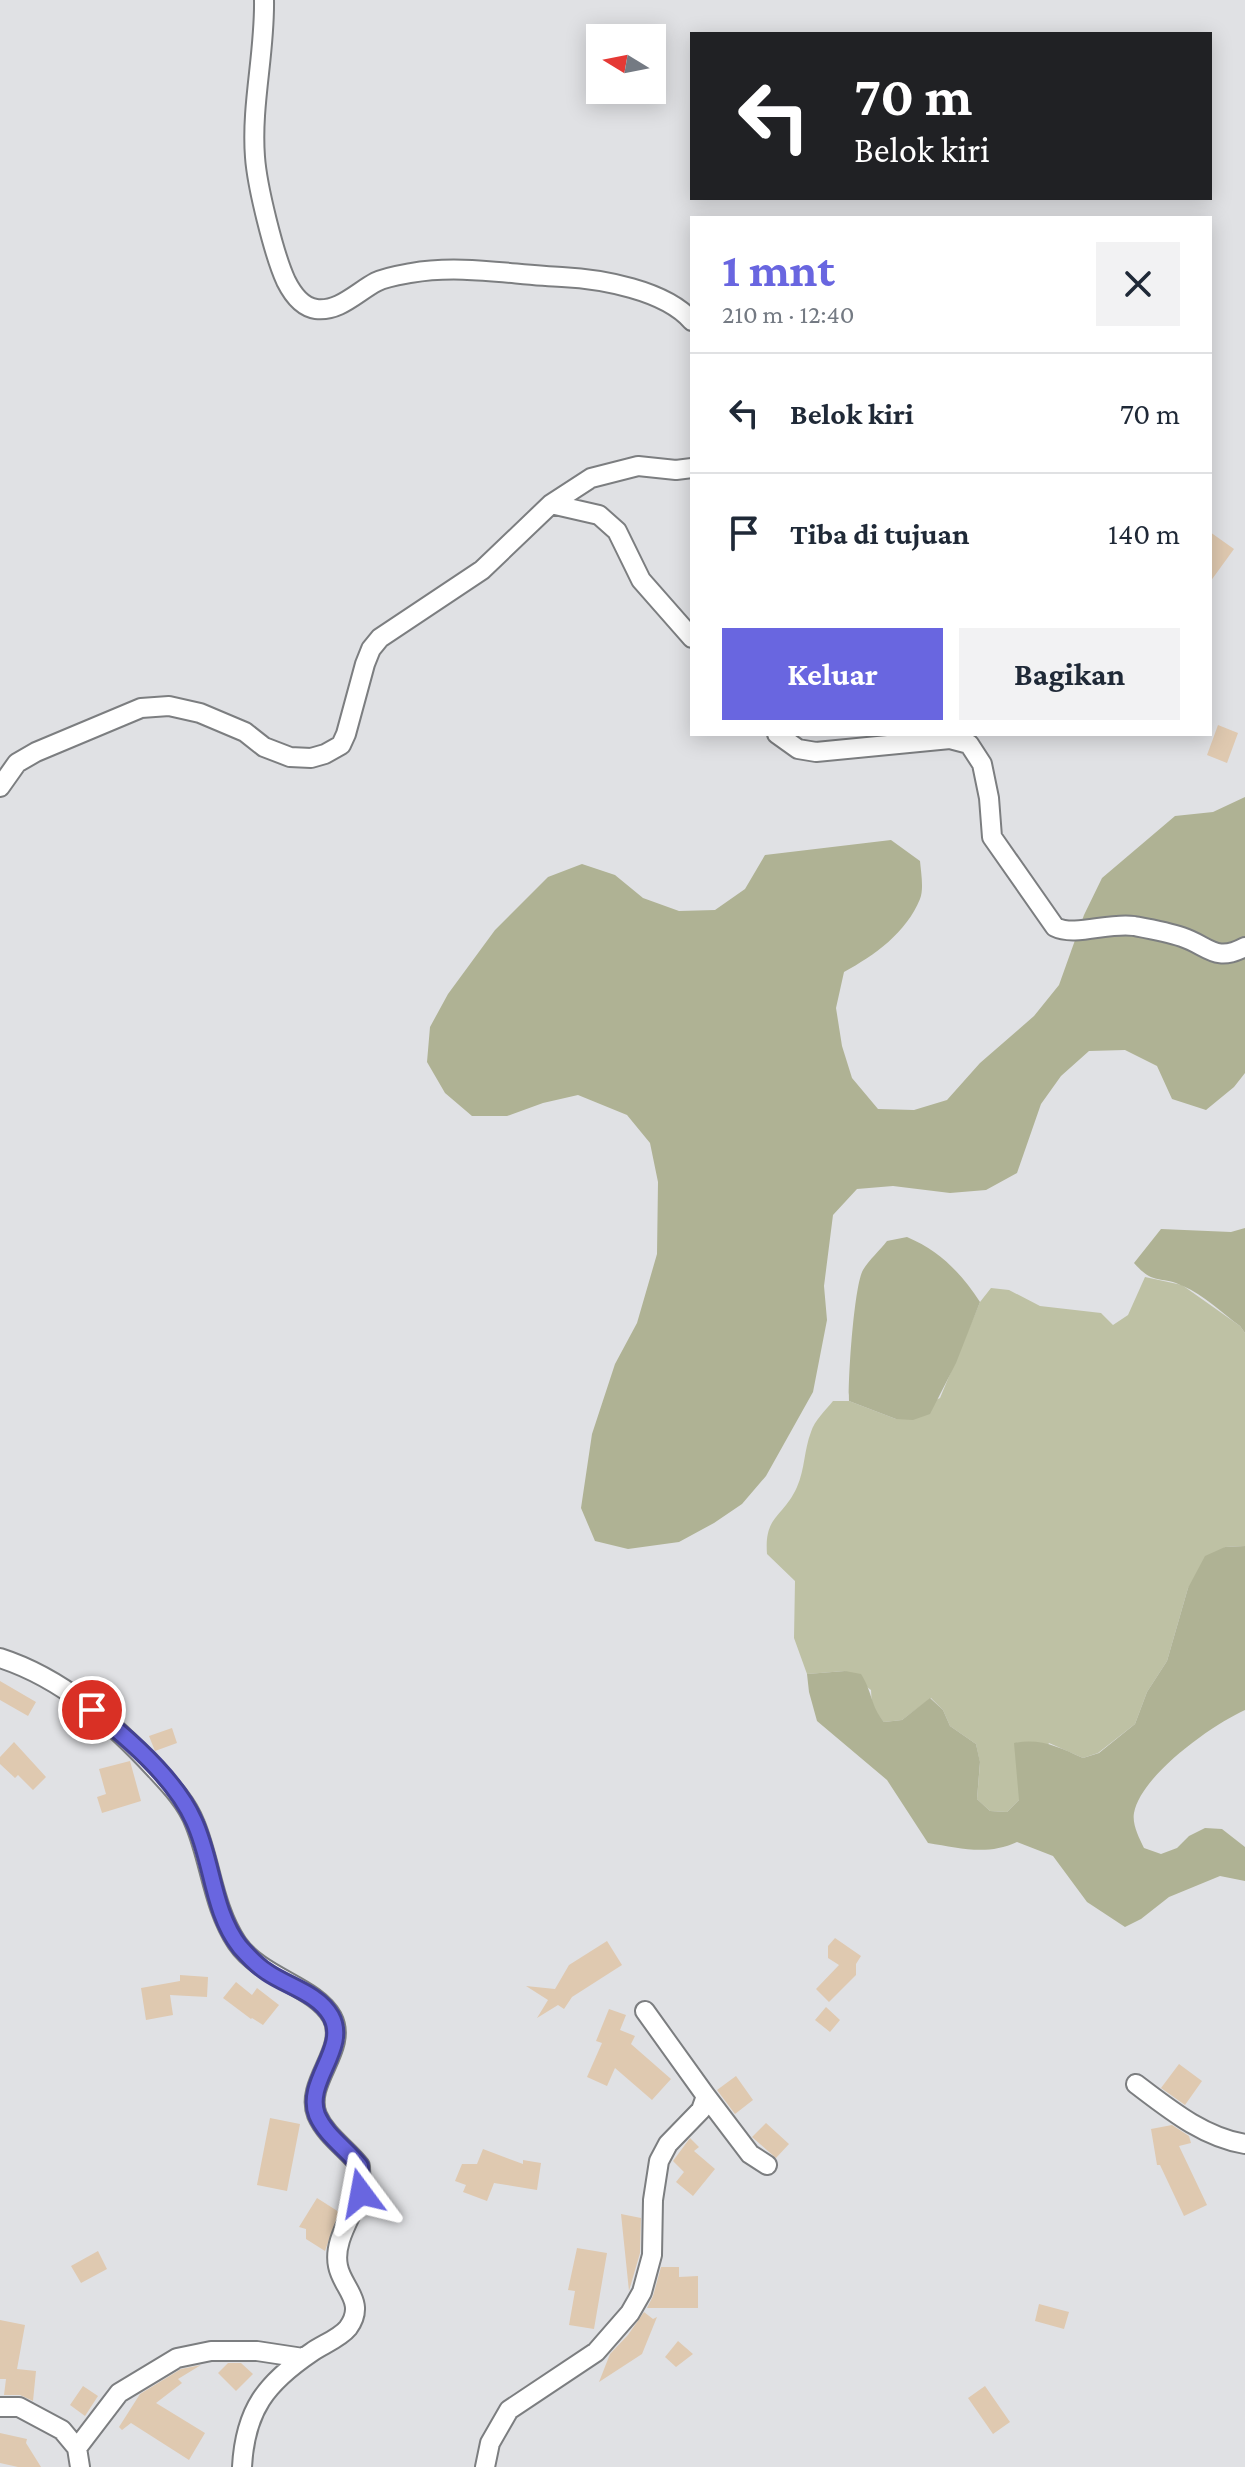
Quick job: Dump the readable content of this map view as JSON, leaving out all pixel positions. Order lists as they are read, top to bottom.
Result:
{
  "north": "left",
  "page": {
    "turn": ["70 m", "Belok kiri"],
    "heading": ["1 mnt", "210 m · 12:40"],
    "list": [
      {
        "name": "Belok kiri",
        "value": "70 m"
      },
      {
        "name": "Tiba di tujuan",
        "value": "140 m"
      }
    ],
    "buttons": ["Keluar", "Bagikan"]
  }
}
